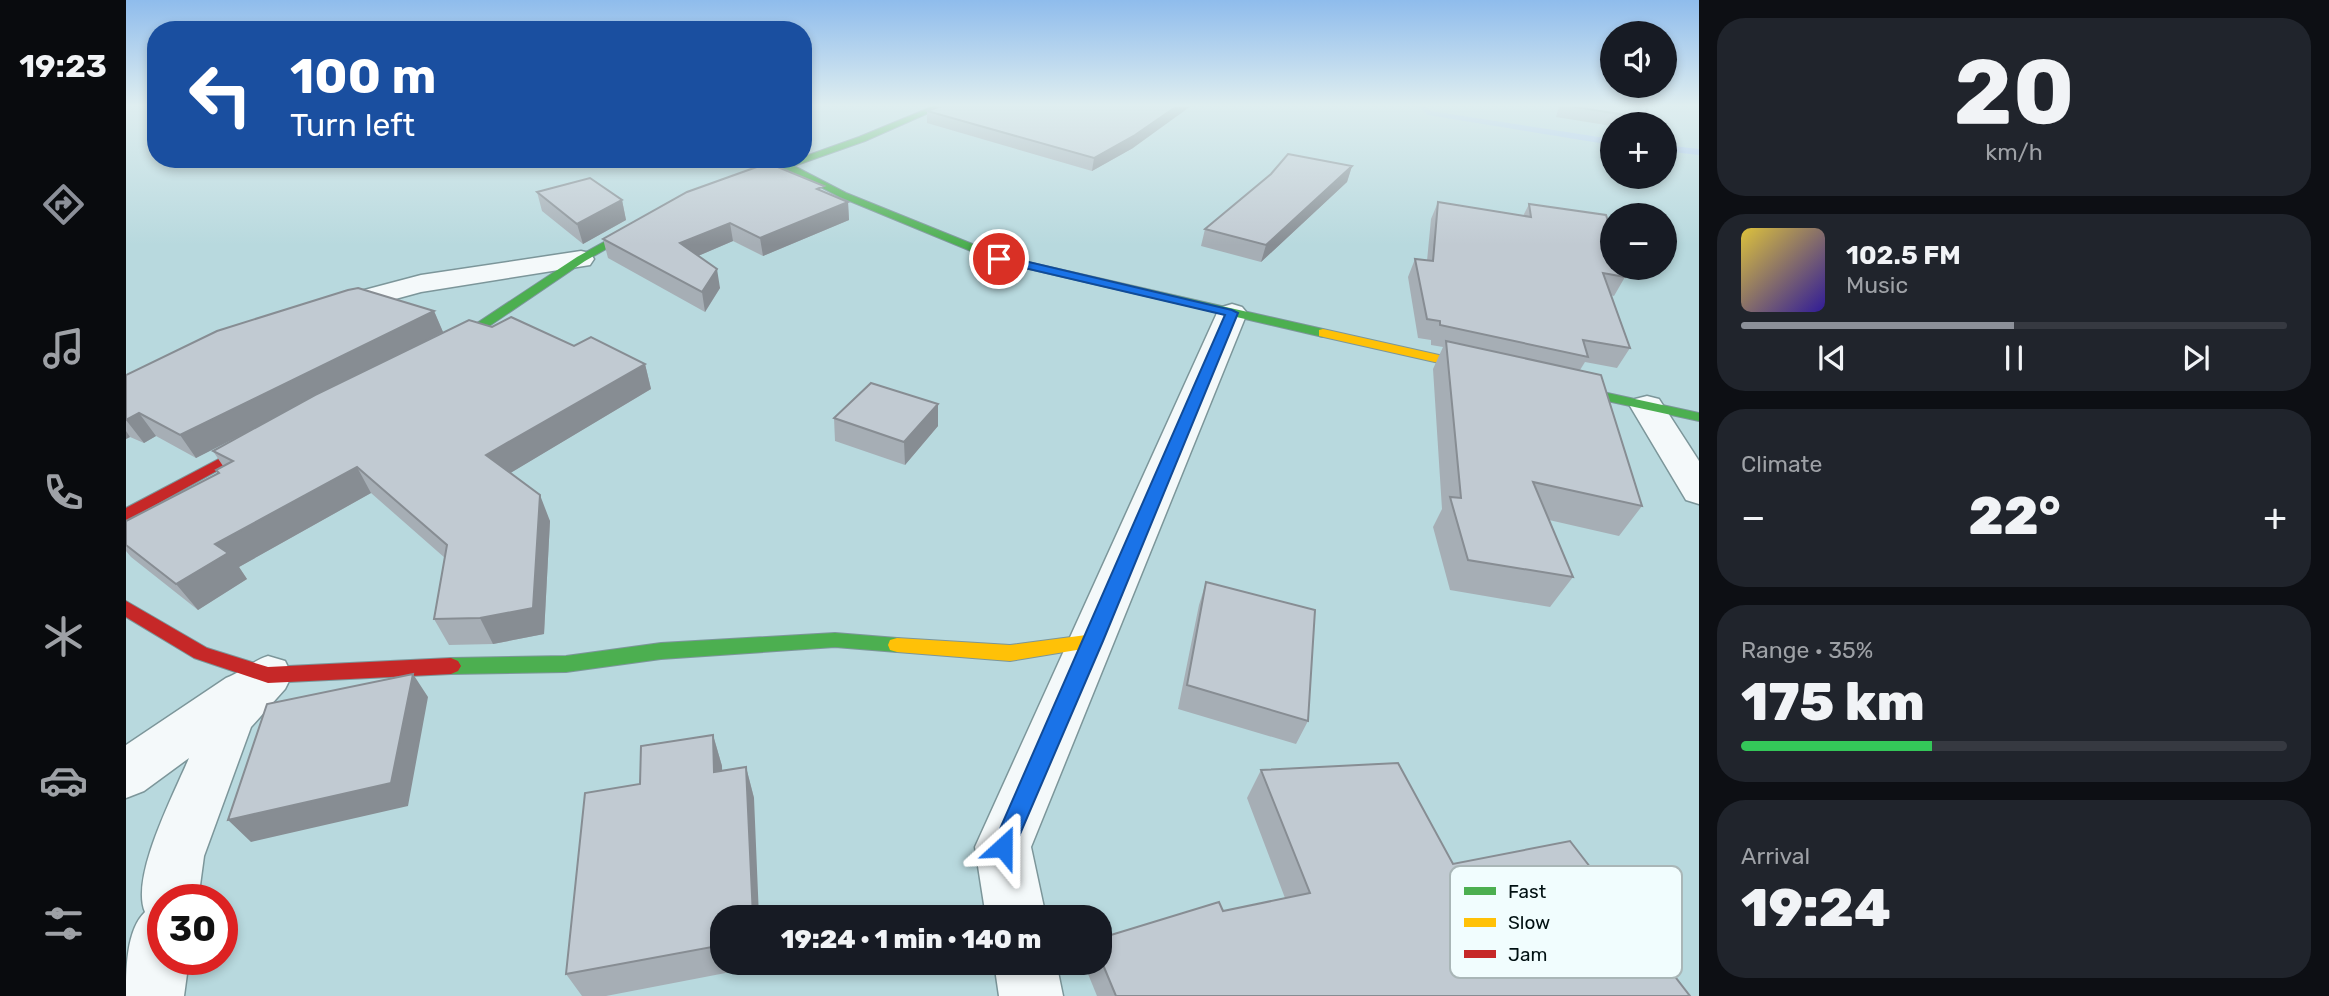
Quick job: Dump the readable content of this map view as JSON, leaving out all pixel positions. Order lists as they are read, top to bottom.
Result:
{
  "legend": ["Fast", "Slow", "Jam"],
  "page": {
    "tabs": "19:23",
    "tile": [
      ["20", "km/h"],
      "Climate",
      ["Range · 35%", "175 km"],
      ["Arrival", "19:24"]
    ],
    "map_buttons": ["+", "−"],
    "turn": ["100 m", "Turn left"],
    "song": ["102.5 FM", "Music"],
    "heat": ["−", "22°", "+"],
    "limit": "30",
    "trip": "19:24 · 1 min · 140 m"
  }
}
